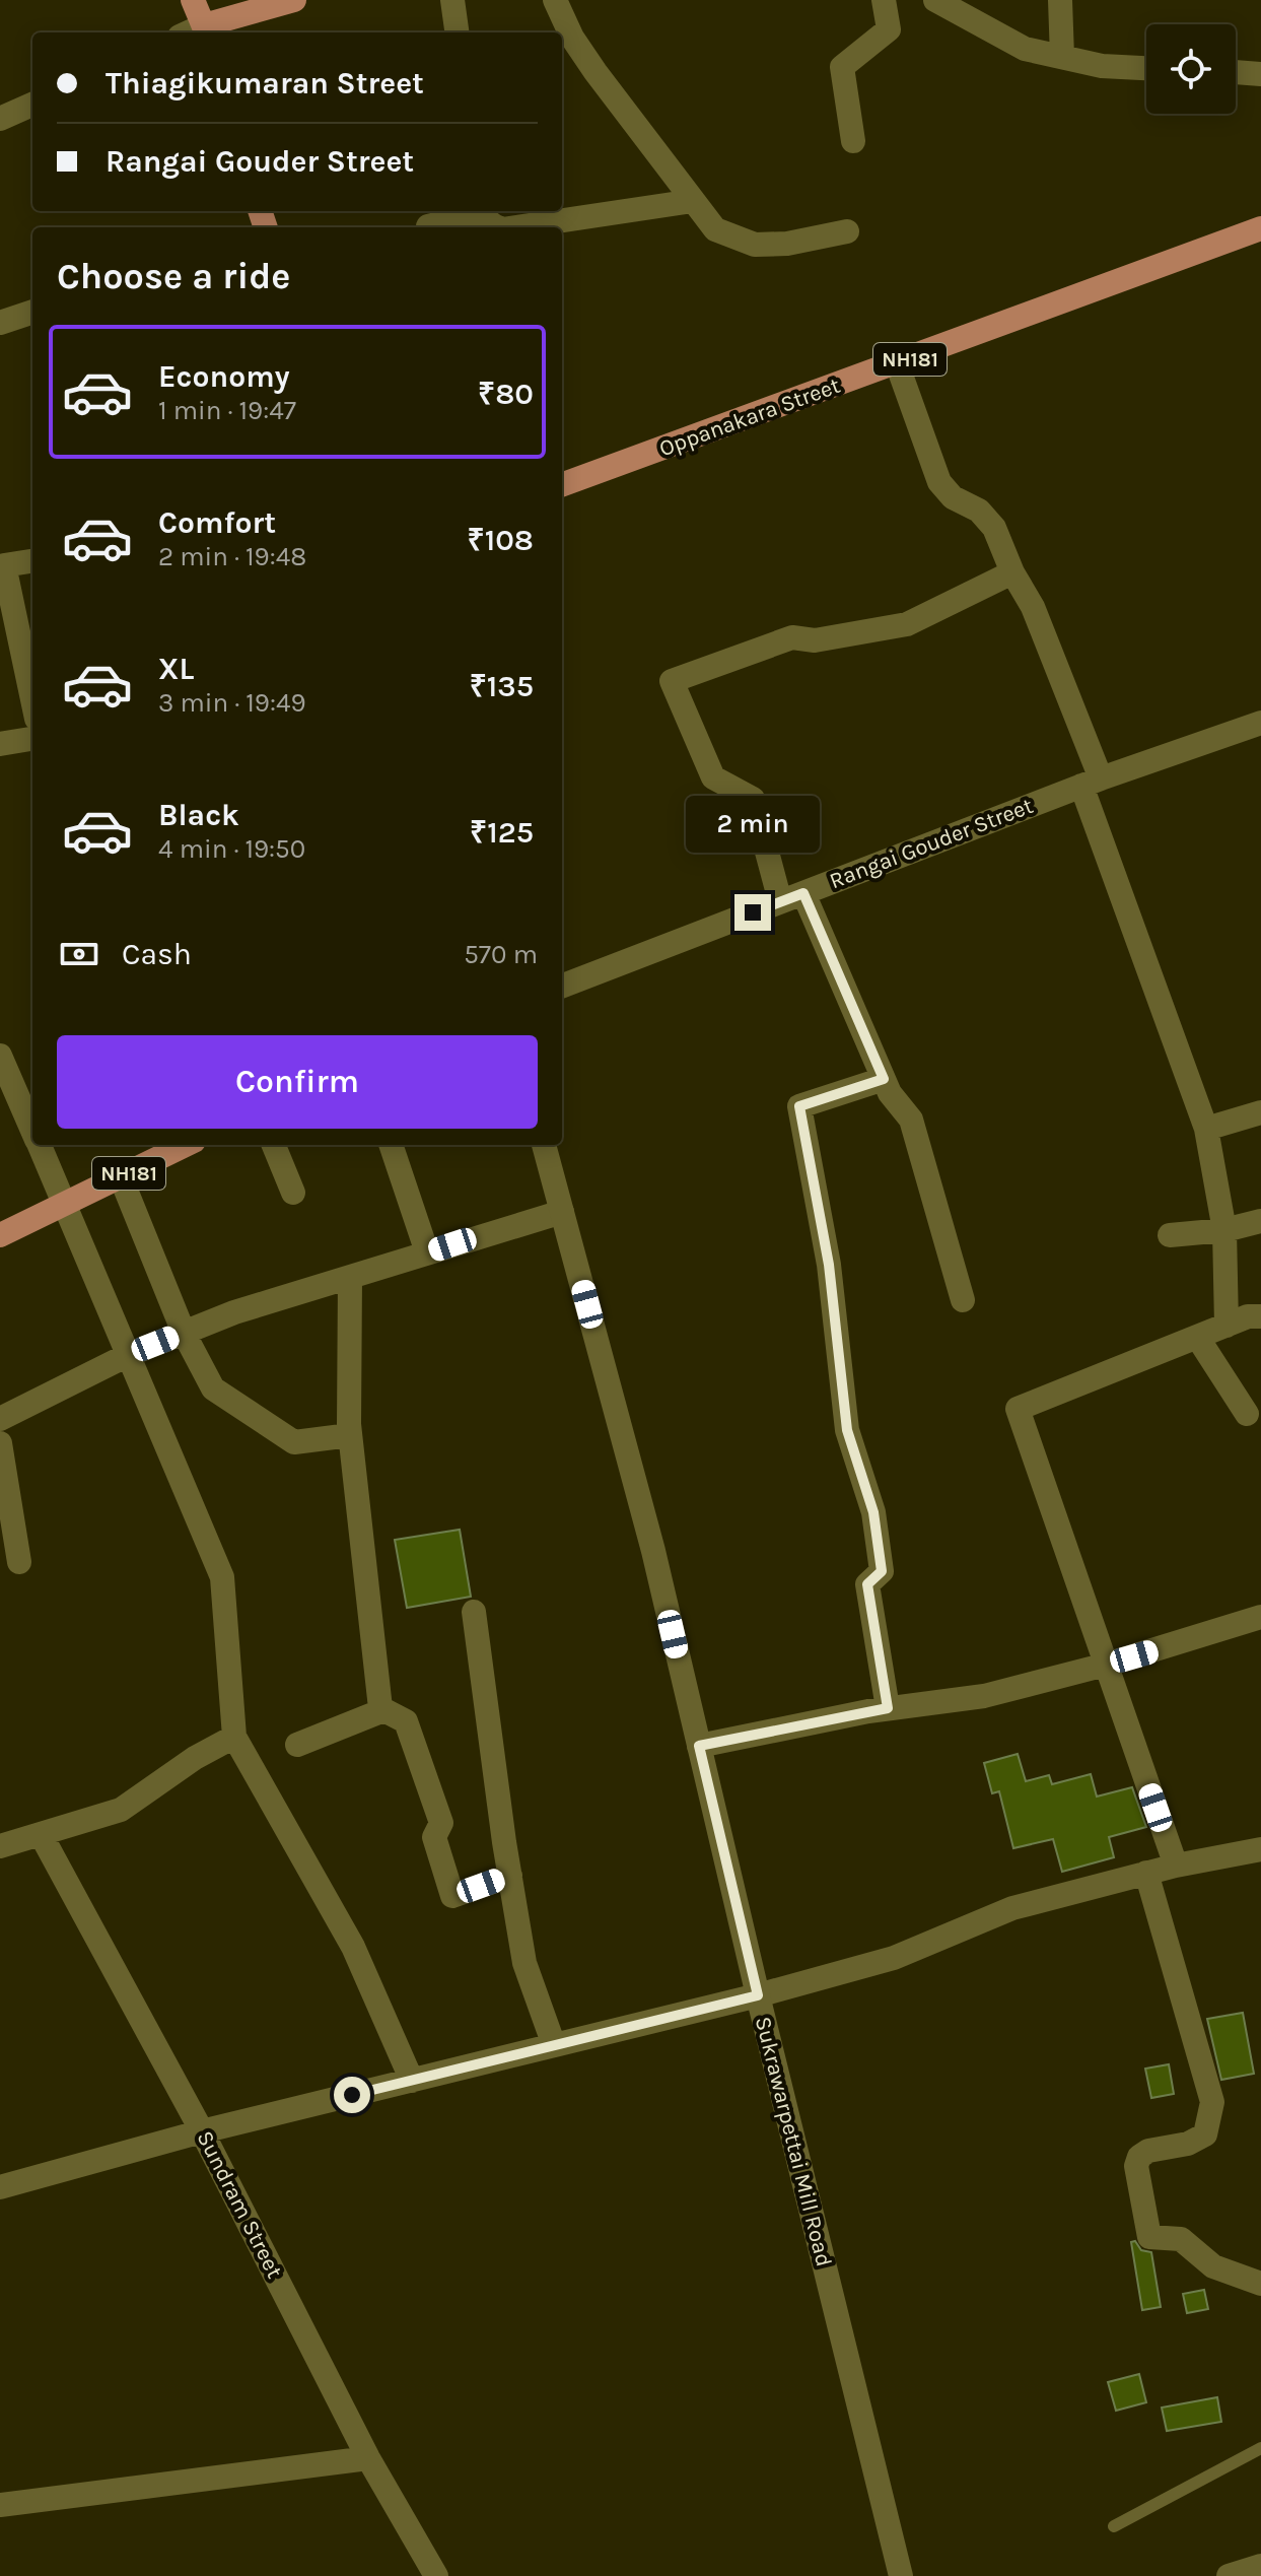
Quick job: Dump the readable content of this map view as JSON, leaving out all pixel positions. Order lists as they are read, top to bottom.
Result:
{
  "streets": {
    "highway": ["NH181", "Oppanakara Street"],
    "street": ["Rangai Gouder Street", "Sukrawarpettai Mill Road", "Sundram Street"]
  },
  "page": {
    "banner": ["Thiagikumaran Street", "Rangai Gouder Street"],
    "heading": "Choose a ride",
    "list": [
      {
        "name": "Economy",
        "note": "1 min · 19:47",
        "value": "₹80"
      },
      {
        "name": "Comfort",
        "note": "2 min · 19:48",
        "value": "₹108"
      },
      {
        "name": "XL",
        "note": "3 min · 19:49",
        "value": "₹135"
      },
      {
        "name": "Black",
        "note": "4 min · 19:50",
        "value": "₹125"
      }
    ],
    "bubble": "2 min",
    "pay": ["Cash", "570 m"],
    "buttons": "Confirm"
  }
}
